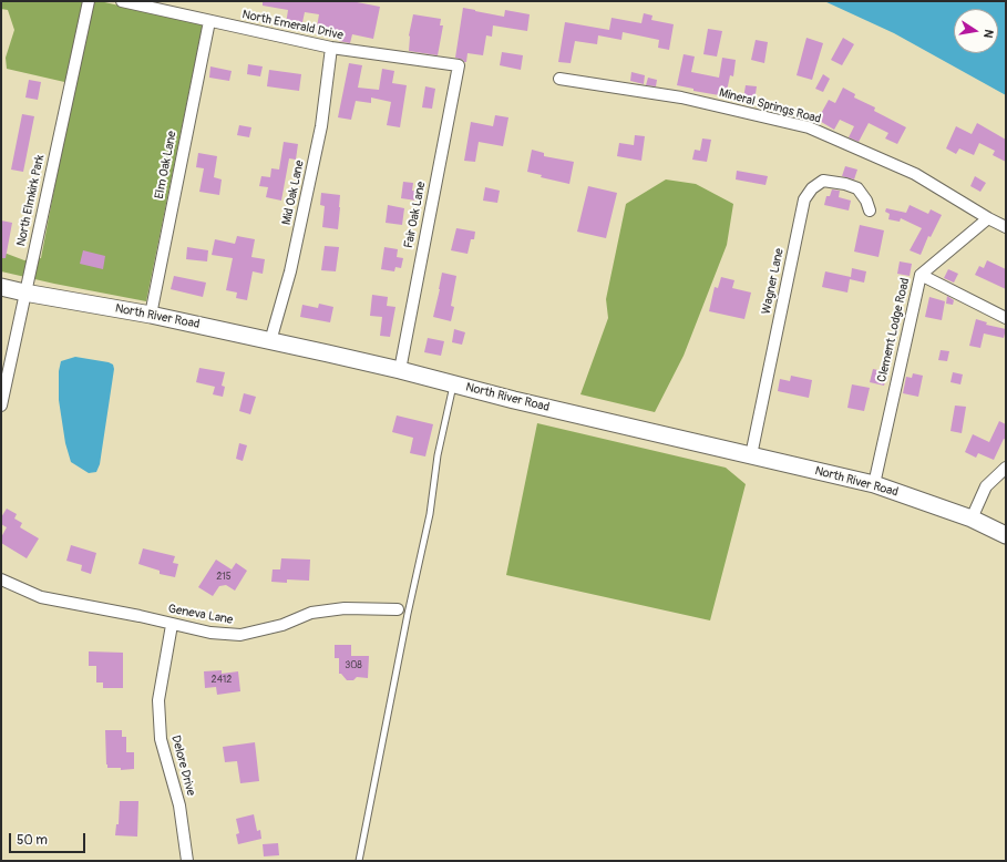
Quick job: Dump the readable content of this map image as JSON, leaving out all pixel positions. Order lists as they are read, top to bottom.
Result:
{
  "streets": {
    "street": [
      "North Emerald Drive",
      "Mineral Springs Road",
      "Elm Oak Lane",
      "Mid Oak Lane",
      "North Elmkirk Park",
      "Fair Oak Lane",
      "Wagner Lane",
      "North River Road",
      "Clement Lodge Road",
      "Geneva Lane",
      "Delore Drive"
    ]
  },
  "crossings": [
    ["North Emerald Drive", "Elm Oak Lane"],
    ["North Emerald Drive", "Mid Oak Lane"],
    ["North Emerald Drive", "Fair Oak Lane"],
    ["Elm Oak Lane", "North River Road"],
    ["Mid Oak Lane", "North River Road"],
    ["North Elmkirk Park", "North River Road"],
    ["Fair Oak Lane", "North River Road"],
    ["Wagner Lane", "North River Road"],
    ["North River Road", "Clement Lodge Road"],
    ["Geneva Lane", "Delore Drive"]
  ],
  "house_numbers": ["215", "308", "2412"],
  "scale_bar": "50 m",
  "north": "right"
}
